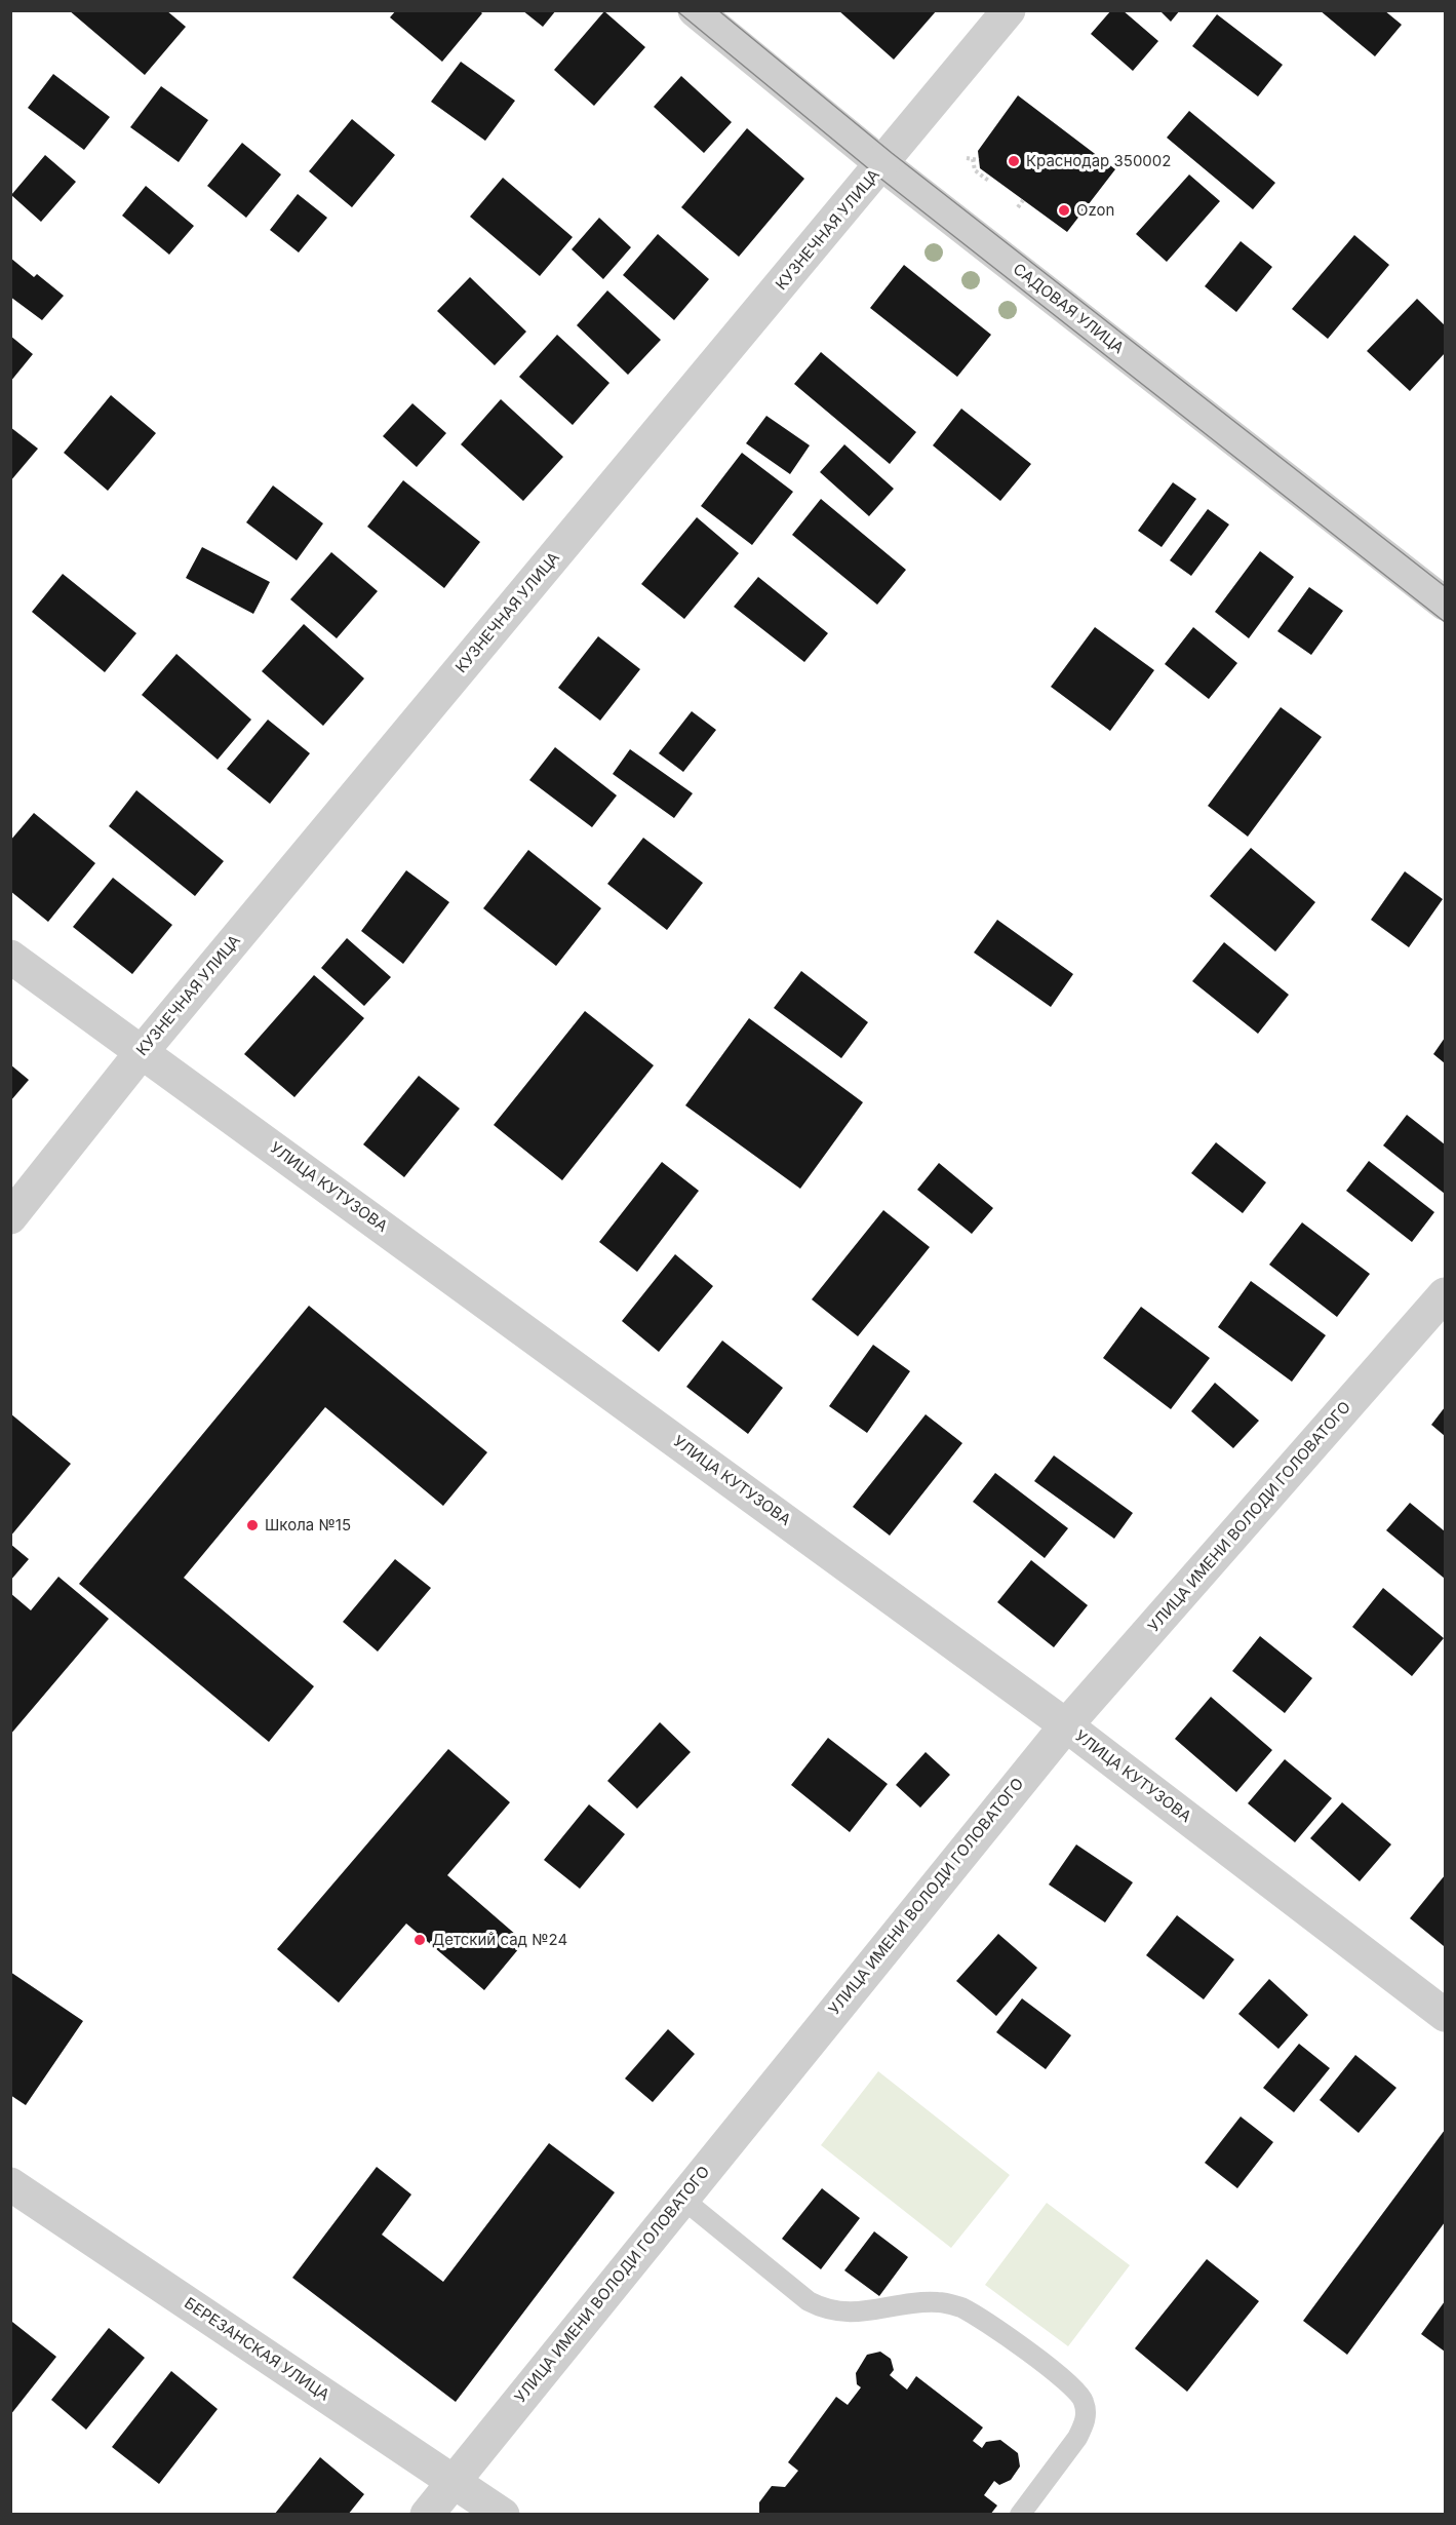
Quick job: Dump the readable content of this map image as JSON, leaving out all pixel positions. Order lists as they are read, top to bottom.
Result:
{
  "streets": {
    "street": [
      "КУЗНЕЧНАЯ УЛИЦА",
      "САДОВАЯ УЛИЦА",
      "УЛИЦА КУТУЗОВА",
      "УЛИЦА ИМЕНИ ВОЛОДИ ГОЛОВАТОГО",
      "БЕРЕЗАНСКАЯ УЛИЦА"
    ]
  },
  "crossings": [
    ["КУЗНЕЧНАЯ УЛИЦА", "САДОВАЯ УЛИЦА"],
    ["КУЗНЕЧНАЯ УЛИЦА", "УЛИЦА КУТУЗОВА"],
    ["УЛИЦА КУТУЗОВА", "УЛИЦА ИМЕНИ ВОЛОДИ ГОЛОВАТОГО"],
    ["УЛИЦА ИМЕНИ ВОЛОДИ ГОЛОВАТОГО", "БЕРЕЗАНСКАЯ УЛИЦА"]
  ],
  "places": [
    "Краснодар 350002",
    "Ozon",
    "Школа №15",
    "Детский сад №24"
  ]
}
